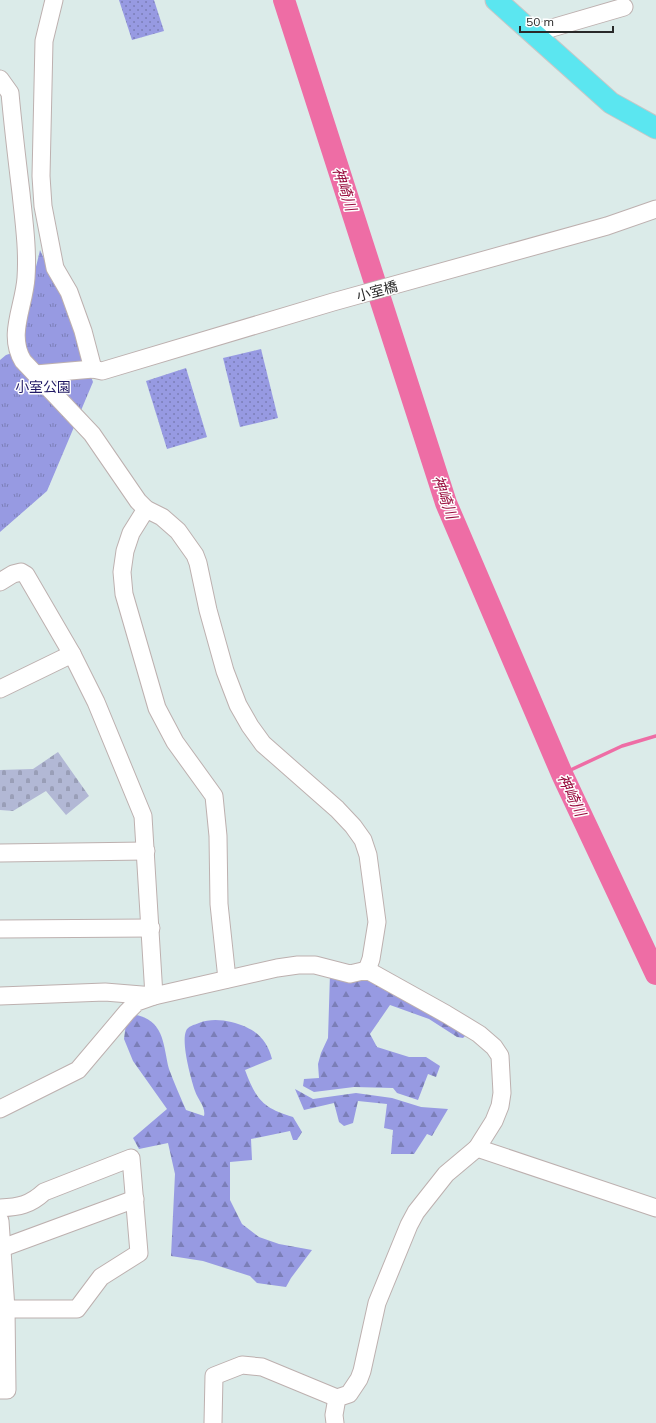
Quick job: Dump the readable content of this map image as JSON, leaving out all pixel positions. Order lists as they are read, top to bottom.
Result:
{
  "streets": {
    "street": ["小室橋"]
  },
  "water": ["神崎川"],
  "parks": ["小室公園"],
  "scale_bar": "50 m"
}
